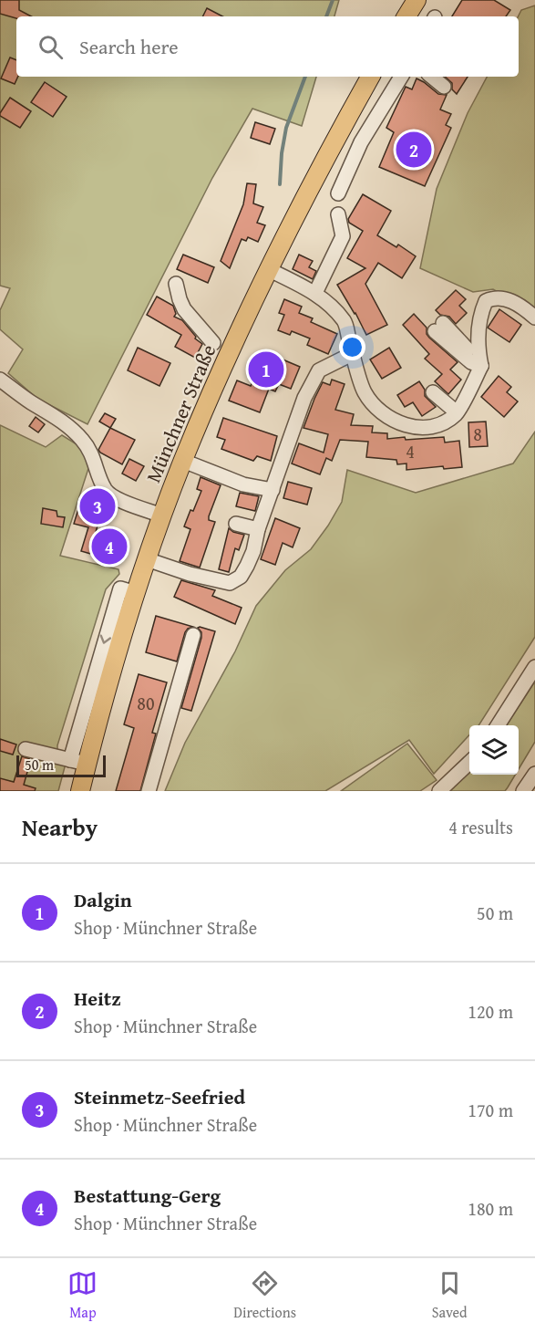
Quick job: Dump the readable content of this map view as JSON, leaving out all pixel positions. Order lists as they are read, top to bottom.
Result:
{
  "streets": {
    "main road": ["Münchner Straße"]
  },
  "house_numbers": ["8", "4", "80"],
  "scale_bar": "50 m",
  "page": {
    "search": "Search here",
    "pins": [
      "2",
      "1",
      "3",
      "4"
    ],
    "scale": "50 m",
    "heading": ["Nearby", "4 results"],
    "list": [
      {
        "mark": "1",
        "name": "Dalgin",
        "note": "Shop · Münchner Straße",
        "value": "50 m"
      },
      {
        "mark": "2",
        "name": "Heitz",
        "note": "Shop · Münchner Straße",
        "value": "120 m"
      },
      {
        "mark": "3",
        "name": "Steinmetz-Seefried",
        "note": "Shop · Münchner Straße",
        "value": "170 m"
      },
      {
        "mark": "4",
        "name": "Bestattung-Gerg",
        "note": "Shop · Münchner Straße",
        "value": "180 m"
      }
    ],
    "nav": ["Map", "Directions", "Saved"]
  }
}
